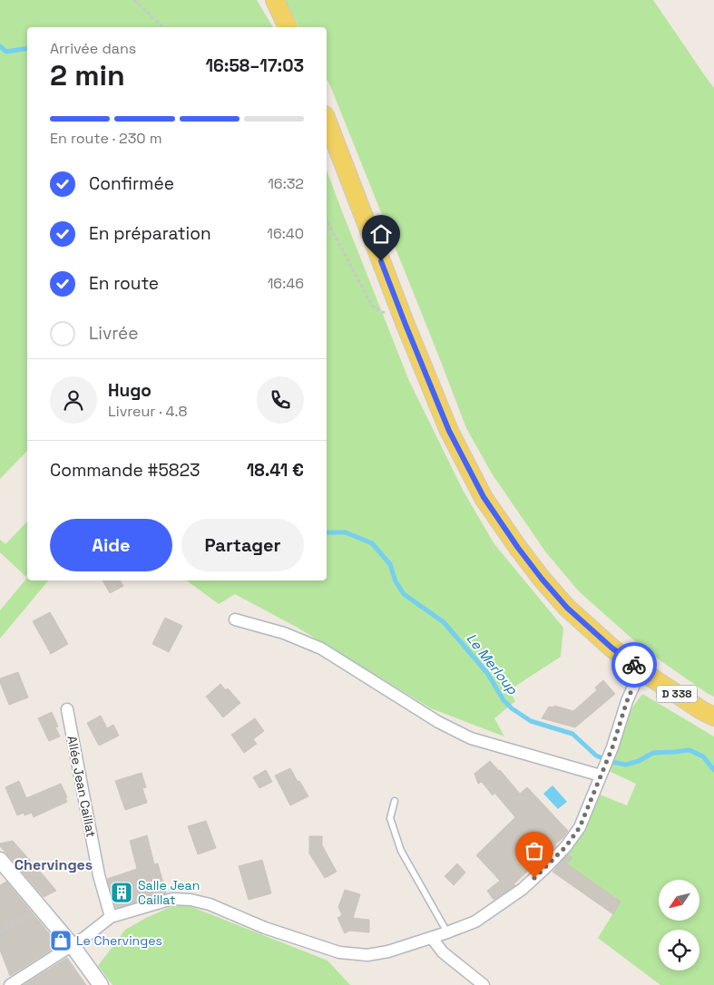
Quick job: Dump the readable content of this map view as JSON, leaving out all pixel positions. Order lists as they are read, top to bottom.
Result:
{
  "streets": {
    "main road": ["D 338"],
    "street": ["Allée Jean Caillat"]
  },
  "districts": ["Chervinges"],
  "water": ["Le Merloup"],
  "places": {
    "building": ["Salle Jean Caillat"],
    "shop": ["Le Chervinges"]
  },
  "north": "bottom left",
  "page": {
    "heading": ["2 min", "Arrivée dans", "16:58–17:03"],
    "panel": [
      "Hugo",
      "Livreur · 4.8",
      "Commande #5823",
      "18.41 €"
    ],
    "bar": "En route · 230 m",
    "list": [
      ["Confirmée", "16:32"],
      ["En préparation", "16:40"],
      ["En route", "16:46"],
      "Livrée"
    ],
    "buttons": ["Aide", "Partager"]
  }
}
